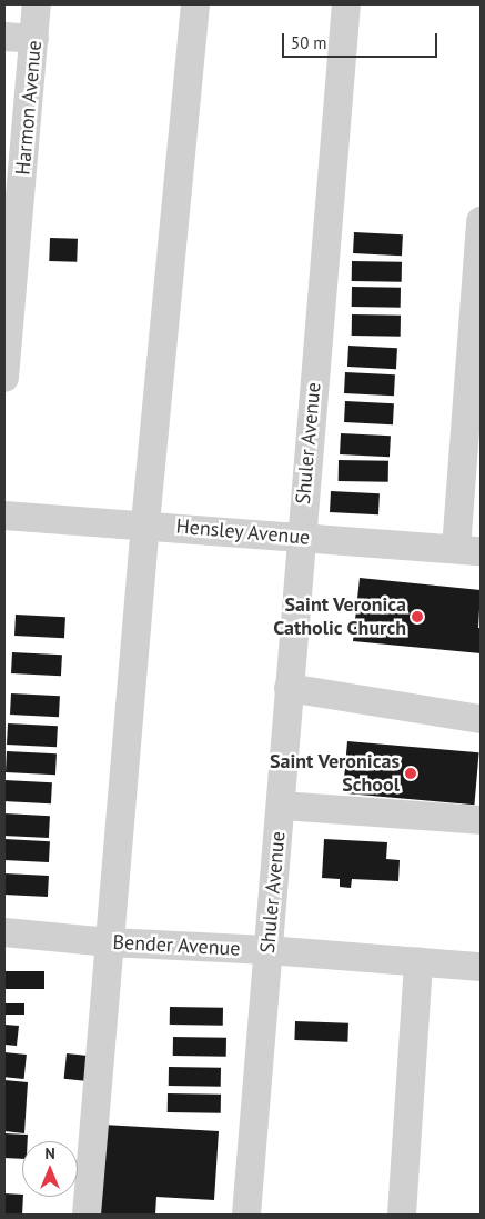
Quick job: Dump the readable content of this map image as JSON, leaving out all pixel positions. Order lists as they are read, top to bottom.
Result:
{
  "streets": {
    "street": [
      "Harmon Avenue",
      "Shuler Avenue",
      "Hensley Avenue",
      "Bender Avenue"
    ]
  },
  "crossings": [
    ["Shuler Avenue", "Hensley Avenue"],
    ["Shuler Avenue", "Bender Avenue"]
  ],
  "places": ["Saint Veronica Catholic Church", "Saint Veronicas School"],
  "scale_bar": "50 m",
  "north": "top"
}
